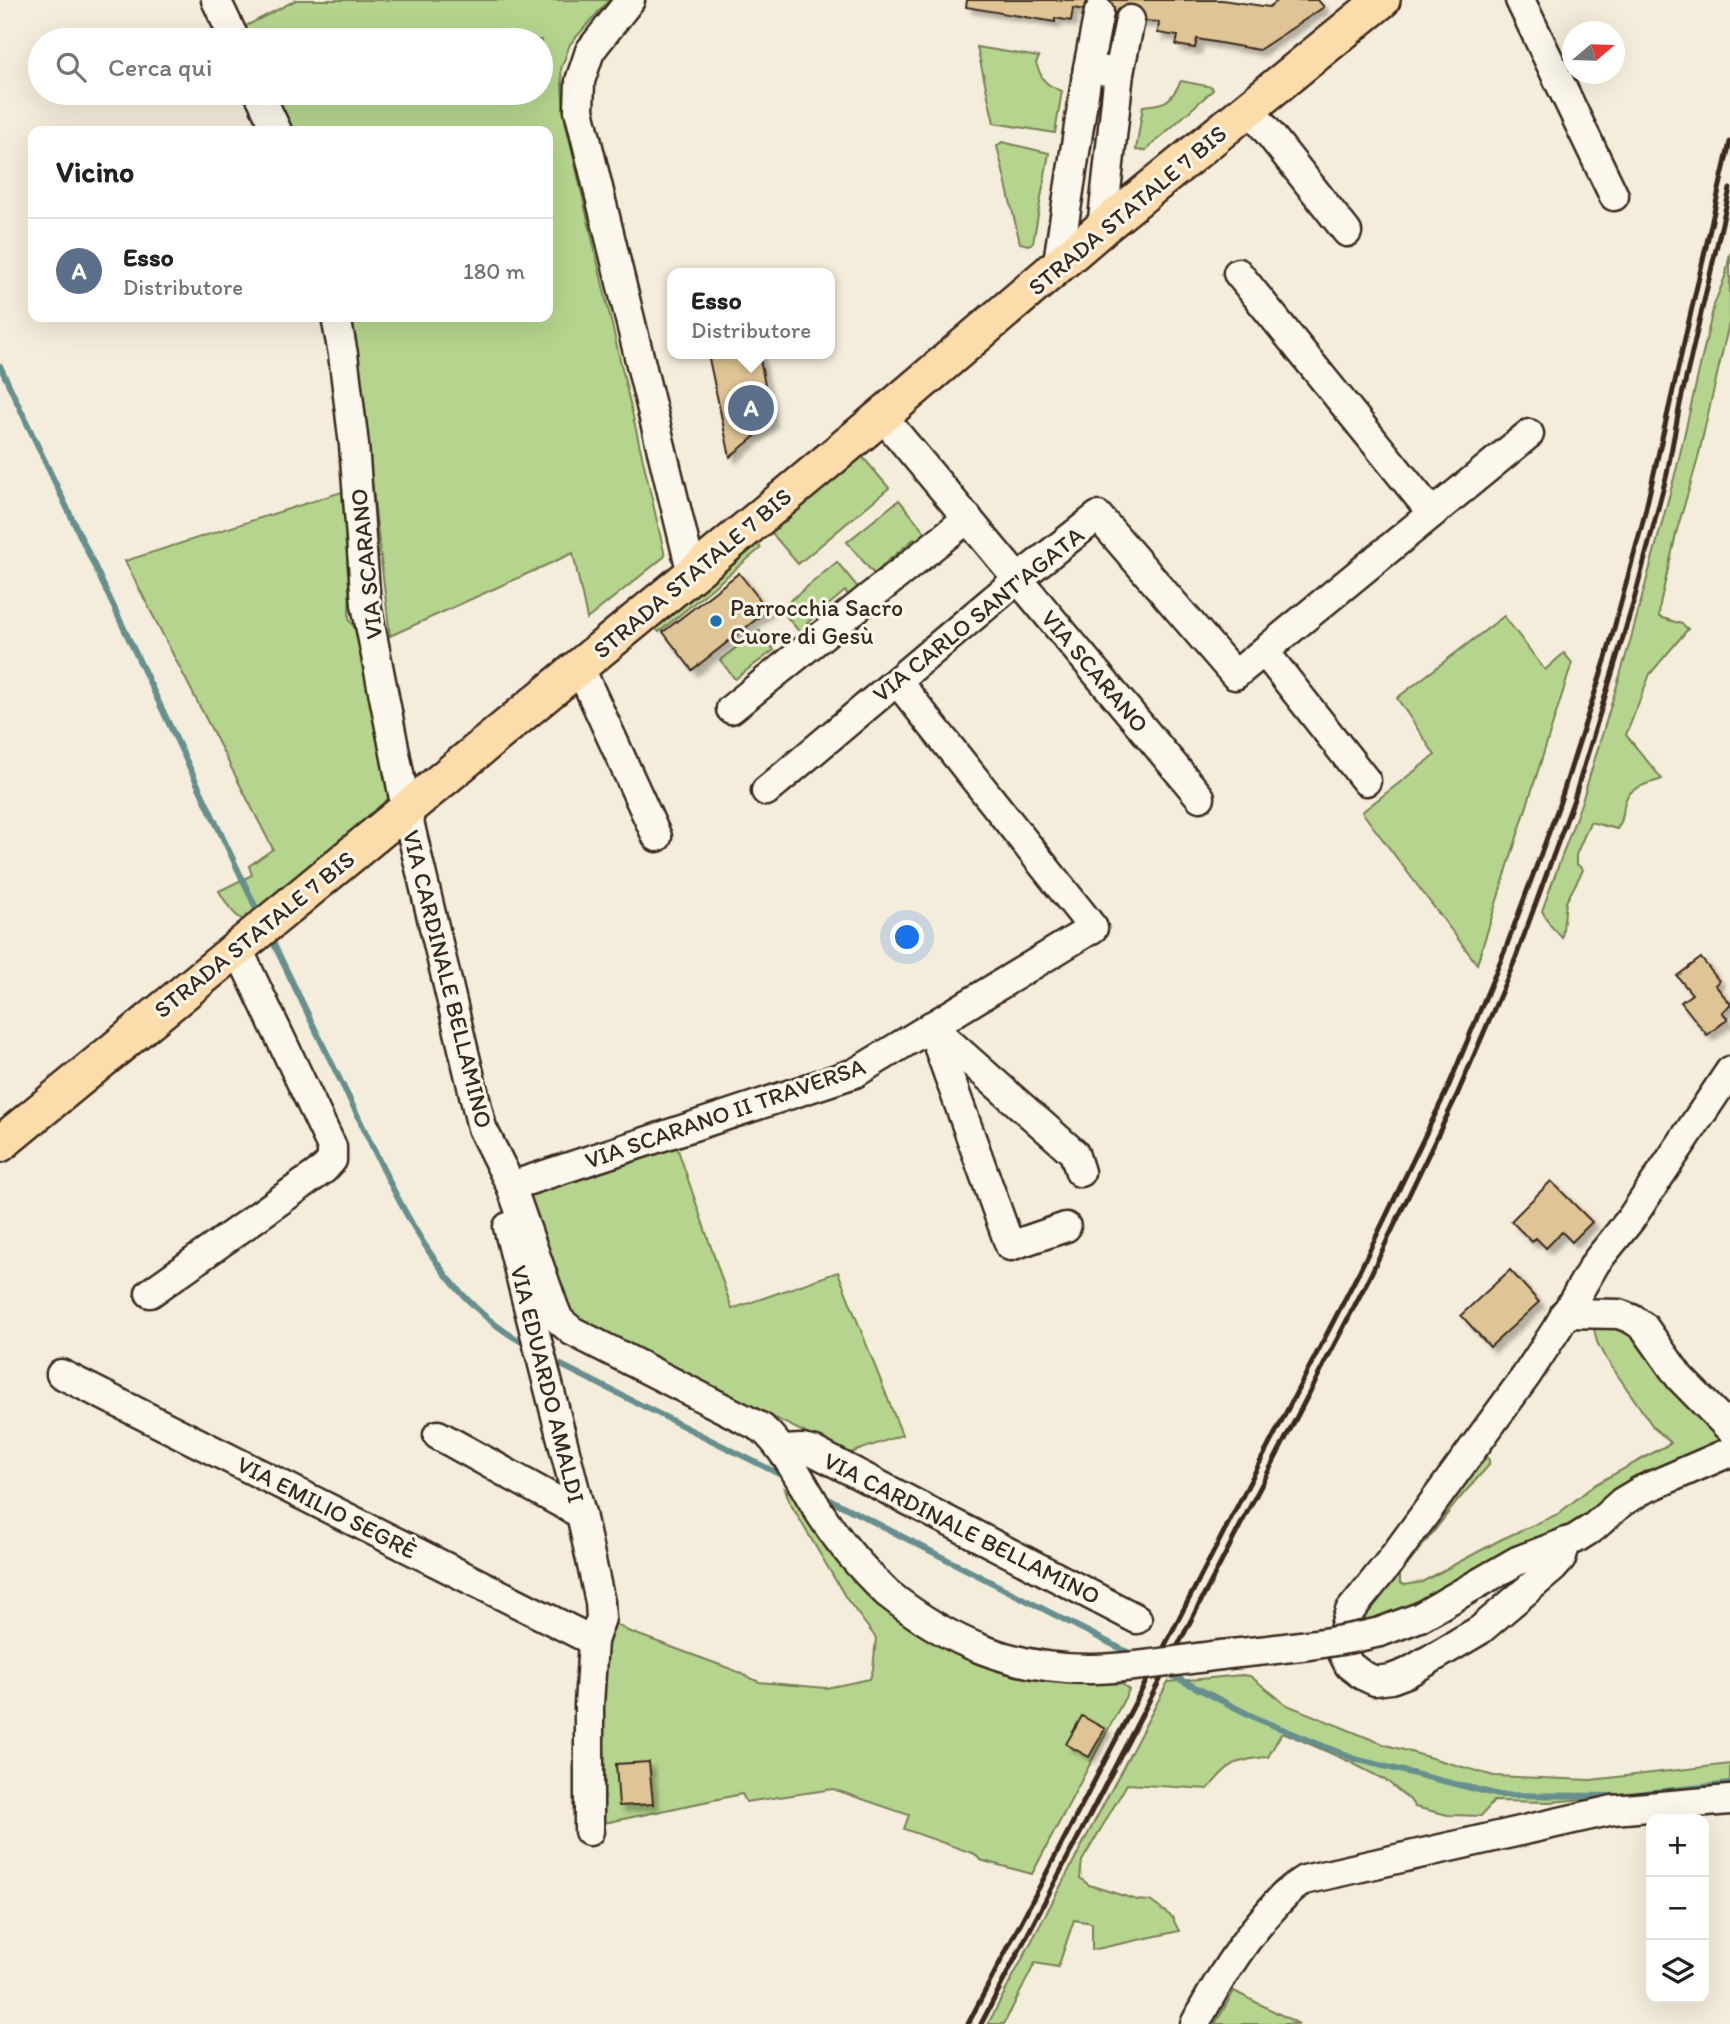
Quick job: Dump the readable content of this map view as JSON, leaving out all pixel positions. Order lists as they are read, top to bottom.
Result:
{
  "streets": {
    "main road": ["STRADA STATALE 7 BIS"],
    "street": [
      "VIA SCARANO",
      "VIA CARLO SANT'AGATA",
      "VIA CARDINALE BELLAMINO",
      "VIA SCARANO II TRAVERSA",
      "VIA EDUARDO AMALDI",
      "VIA EMILIO SEGRÈ"
    ]
  },
  "crossings": [
    ["STRADA STATALE 7 BIS", "VIA SCARANO"],
    ["STRADA STATALE 7 BIS", "VIA CARDINALE BELLAMINO"],
    ["VIA SCARANO", "VIA CARLO SANT'AGATA"],
    ["VIA SCARANO", "VIA CARDINALE BELLAMINO"],
    ["VIA CARLO SANT'AGATA", "VIA SCARANO II TRAVERSA"],
    ["VIA CARDINALE BELLAMINO", "VIA SCARANO II TRAVERSA"],
    ["VIA CARDINALE BELLAMINO", "VIA EDUARDO AMALDI"],
    ["VIA EDUARDO AMALDI", "VIA EMILIO SEGRÈ"]
  ],
  "places": ["Parrocchia Sacro Cuore di Gesù"],
  "north": "right",
  "page": {
    "search": "Cerca qui",
    "heading": "Vicino",
    "list": [
      {
        "mark": "A",
        "name": "Esso",
        "note": "Distributore",
        "value": "180 m"
      }
    ],
    "popup": ["Esso", "Distributore"],
    "pins": "A",
    "map_buttons": ["+", "−"]
  }
}
